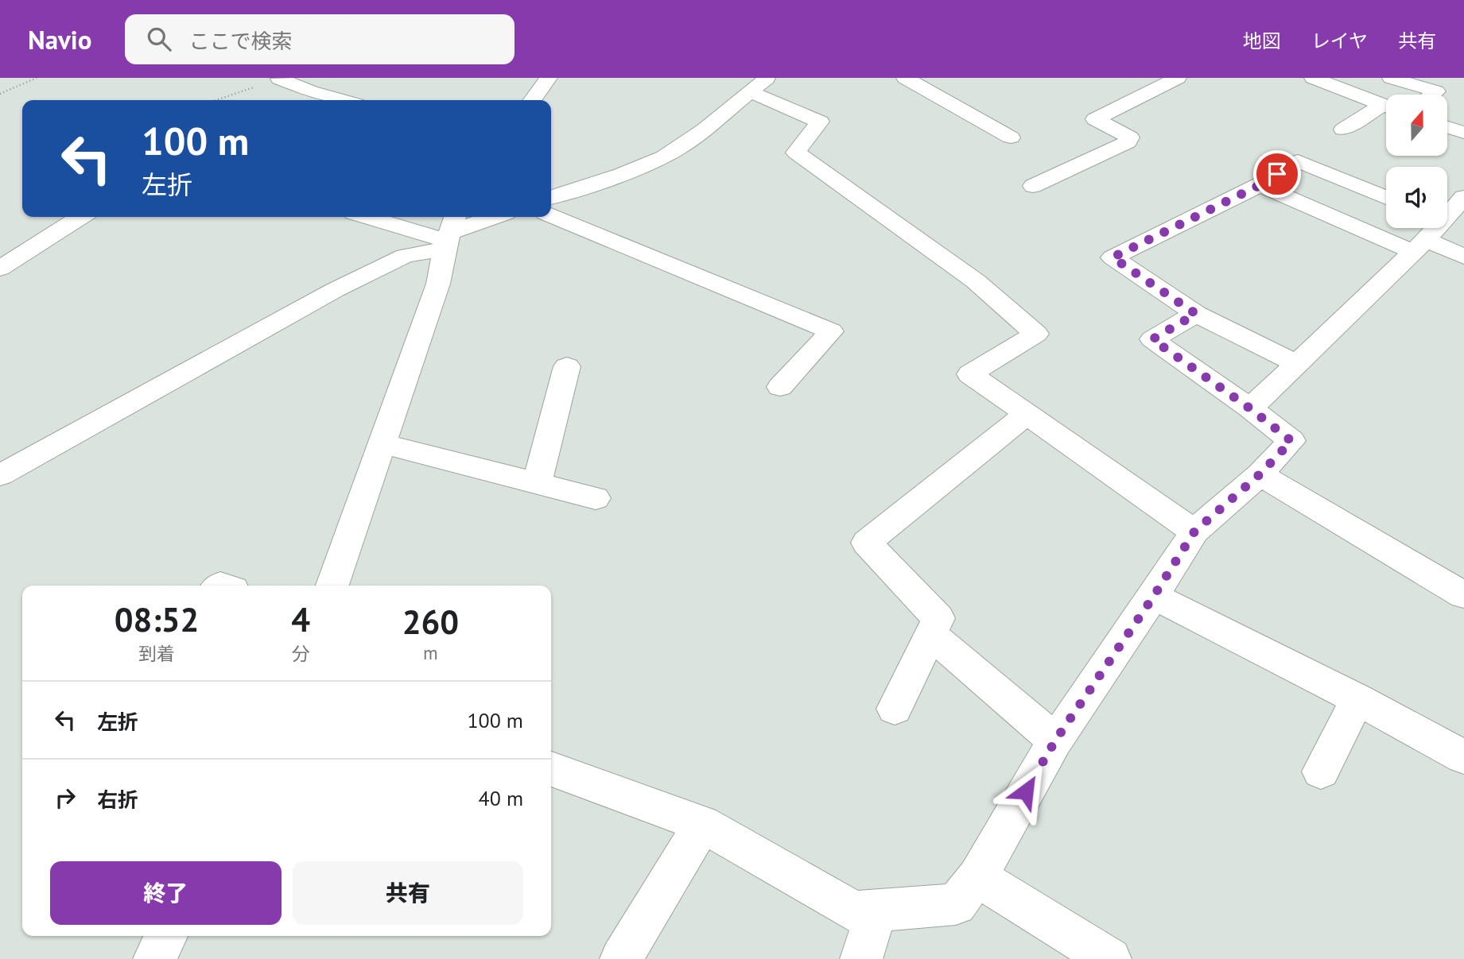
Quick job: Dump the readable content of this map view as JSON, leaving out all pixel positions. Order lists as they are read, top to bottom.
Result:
{
  "north": "top",
  "page": {
    "header": "Navio",
    "search": "ここで検索",
    "nav": ["地図", "レイヤ", "共有"],
    "turn": ["100 m", "左折"],
    "eta": [
      "08:52",
      "到着",
      "4",
      "分",
      "260",
      "m"
    ],
    "list": [
      {
        "name": "左折",
        "value": "100 m"
      },
      {
        "name": "右折",
        "value": "40 m"
      }
    ],
    "buttons": ["終了", "共有"]
  }
}
